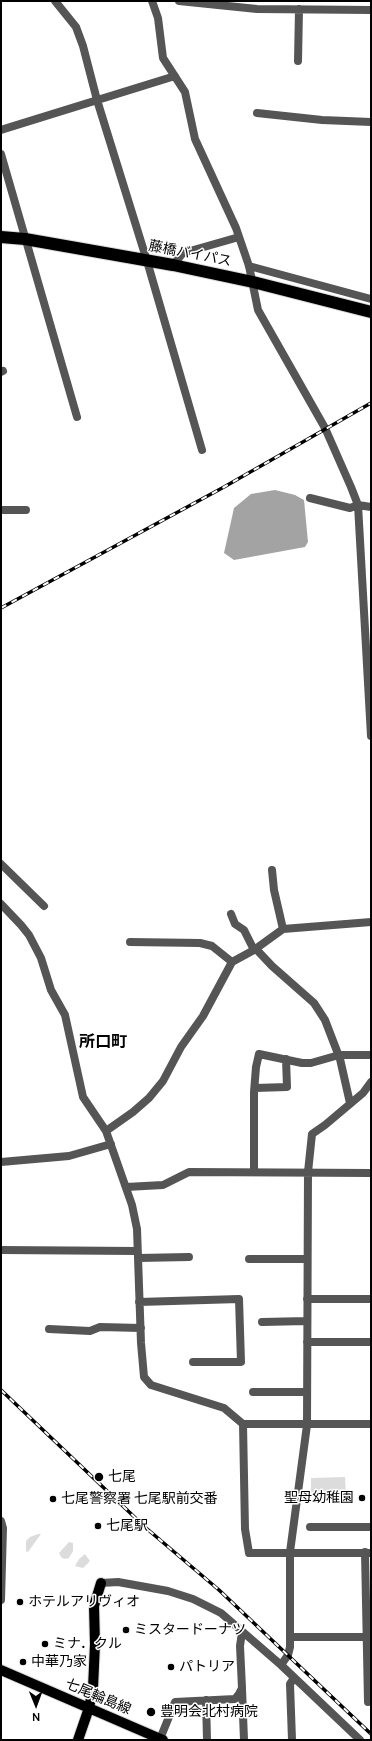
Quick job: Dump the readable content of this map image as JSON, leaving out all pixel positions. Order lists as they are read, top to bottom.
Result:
{
  "streets": {
    "highway": ["藤橋バイパス"],
    "main road": ["七尾輪島線"]
  },
  "districts": ["所口町"],
  "places": [
    "七尾",
    "聖母幼稚園",
    "七尾警察署 七尾駅前交番",
    "七尾駅",
    "ホテルアリヴィオ",
    "ミスタードーナツ",
    "ミナ．クル",
    "中華乃家",
    "パトリア",
    "豊明会北村病院"
  ],
  "north": "bottom"
}
